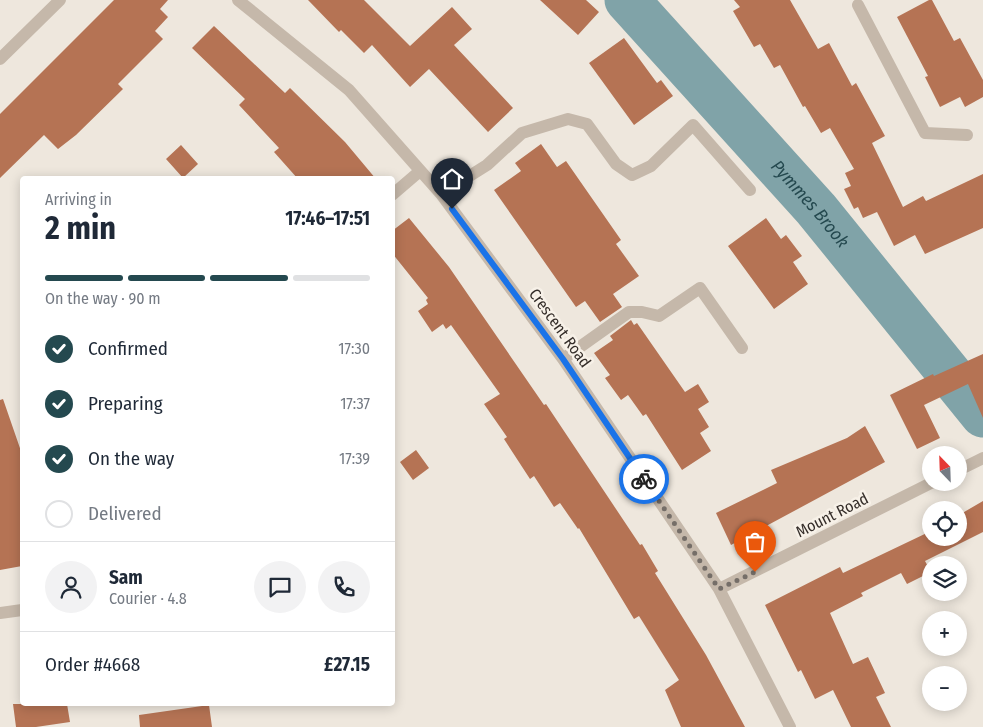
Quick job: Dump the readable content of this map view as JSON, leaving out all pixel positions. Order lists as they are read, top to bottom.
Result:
{
  "streets": {
    "street": ["Crescent Road", "Mount Road"]
  },
  "crossings": [
    ["Crescent Road", "Mount Road"]
  ],
  "water": ["Pymmes Brook"],
  "north": "top left",
  "page": {
    "heading": ["2 min", "Arriving in", "17:46–17:51"],
    "panel": [
      "Sam",
      "Courier · 4.8",
      "Order #4668",
      "£27.15"
    ],
    "bar": "On the way · 90 m",
    "list": [
      ["Confirmed", "17:30"],
      ["Preparing", "17:37"],
      ["On the way", "17:39"],
      "Delivered"
    ],
    "map_buttons": ["+", "−"]
  }
}
